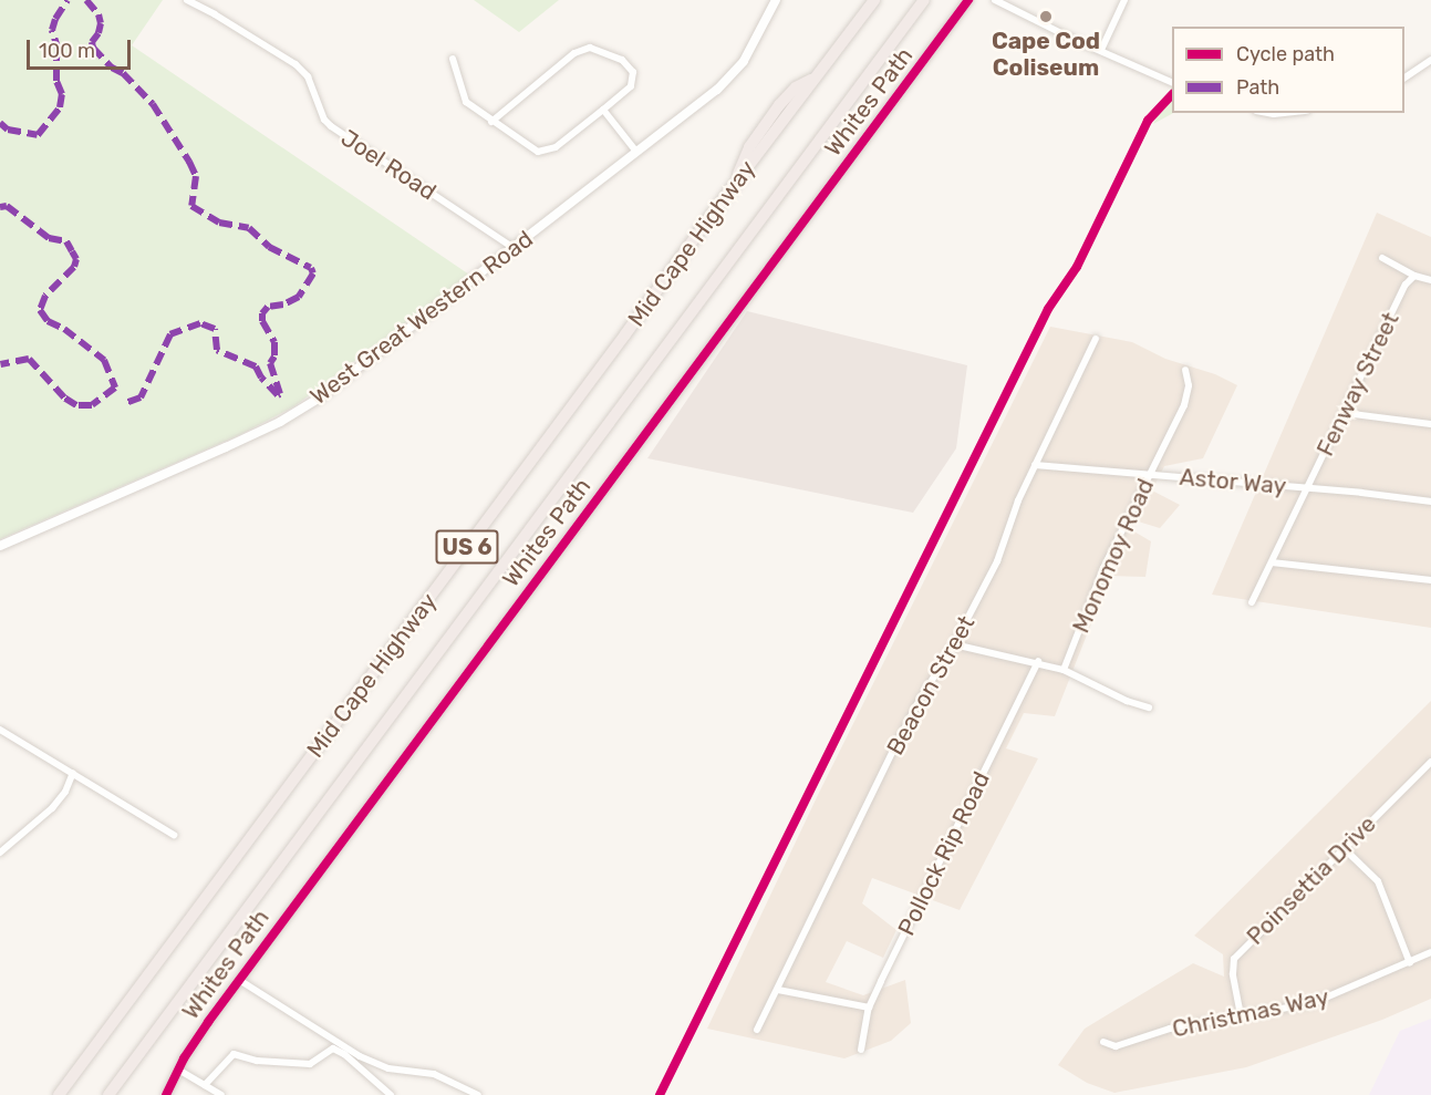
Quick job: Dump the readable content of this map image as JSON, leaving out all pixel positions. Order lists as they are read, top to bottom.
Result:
{
  "streets": {
    "highway": ["Mid Cape Highway", "US 6"],
    "street": [
      "Whites Path",
      "Joel Road",
      "West Great Western Road",
      "Fenway Street",
      "Astor Way",
      "Monomoy Road",
      "Beacon Street",
      "Pollock Rip Road",
      "Poinsettia Drive",
      "Christmas Way"
    ]
  },
  "crossings": [
    ["Joel Road", "West Great Western Road"],
    ["Fenway Street", "Astor Way"],
    ["Astor Way", "Monomoy Road"],
    ["Astor Way", "Beacon Street"],
    ["Poinsettia Drive", "Christmas Way"]
  ],
  "places": ["Cape Cod Coliseum"],
  "legend": ["Cycle path", "Path"],
  "scale_bar": "100 m"
}
